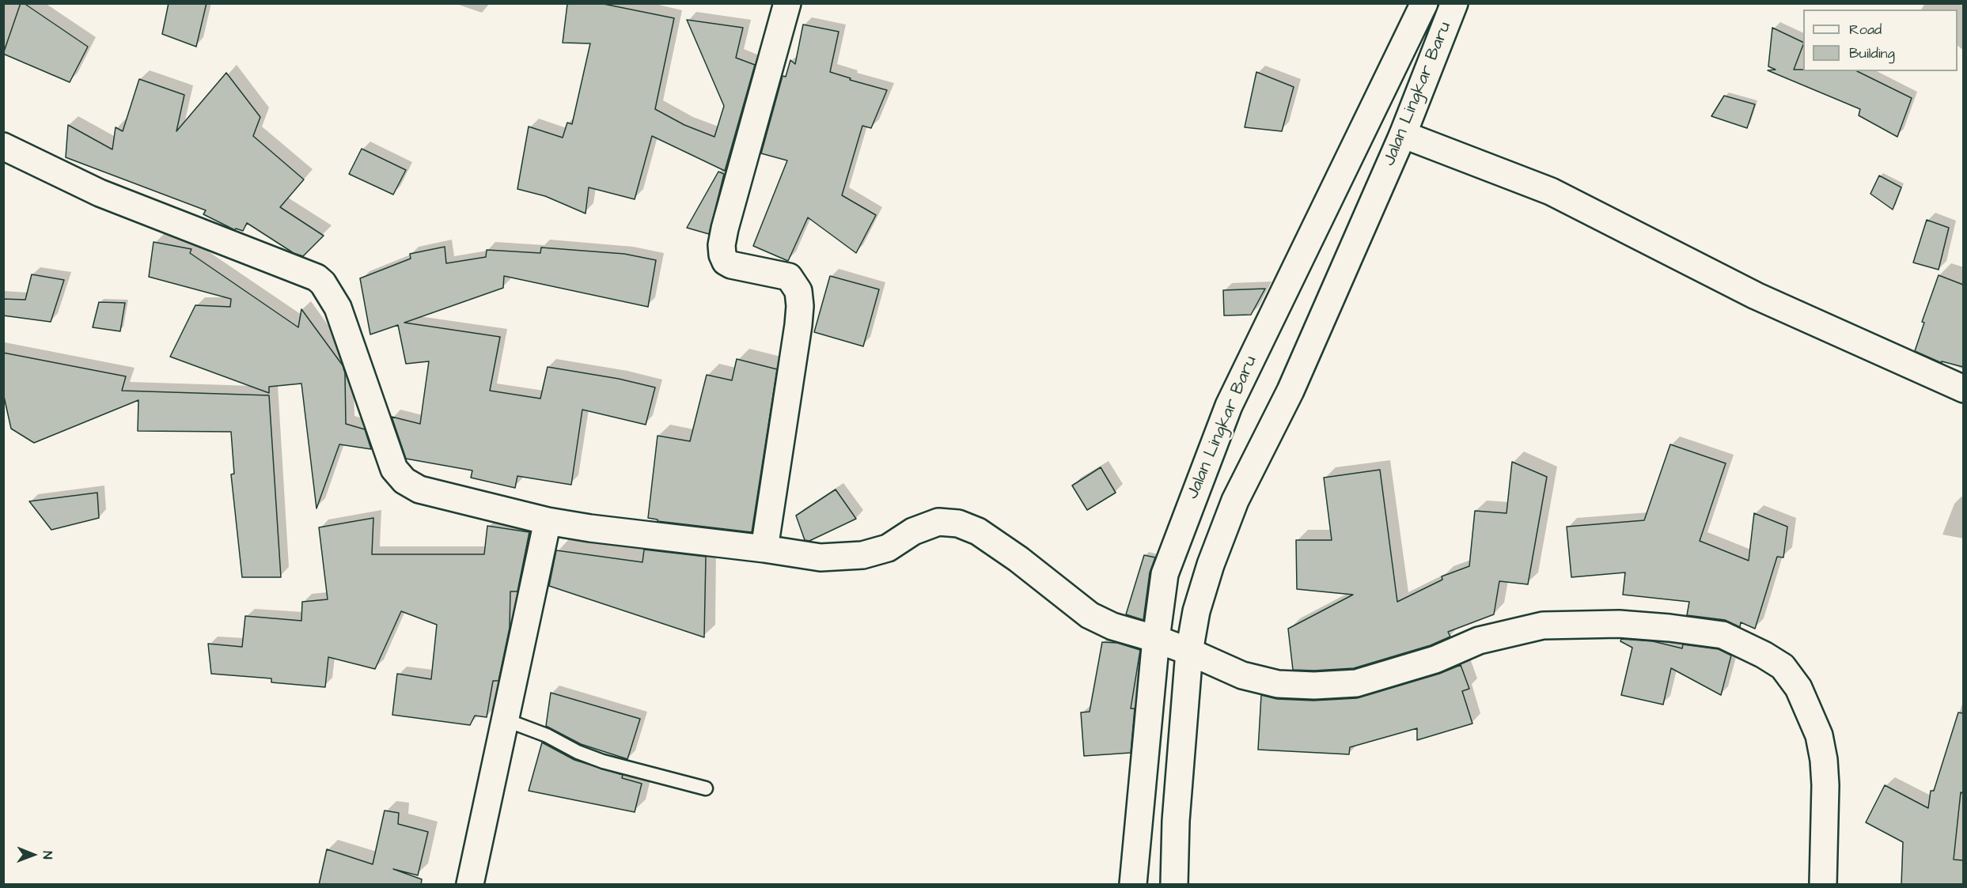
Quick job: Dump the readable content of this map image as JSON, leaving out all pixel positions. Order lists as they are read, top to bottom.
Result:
{
  "streets": {
    "main road": ["Jalan Lingkar Baru"]
  },
  "legend": ["Road", "Building"],
  "north": "right"
}
